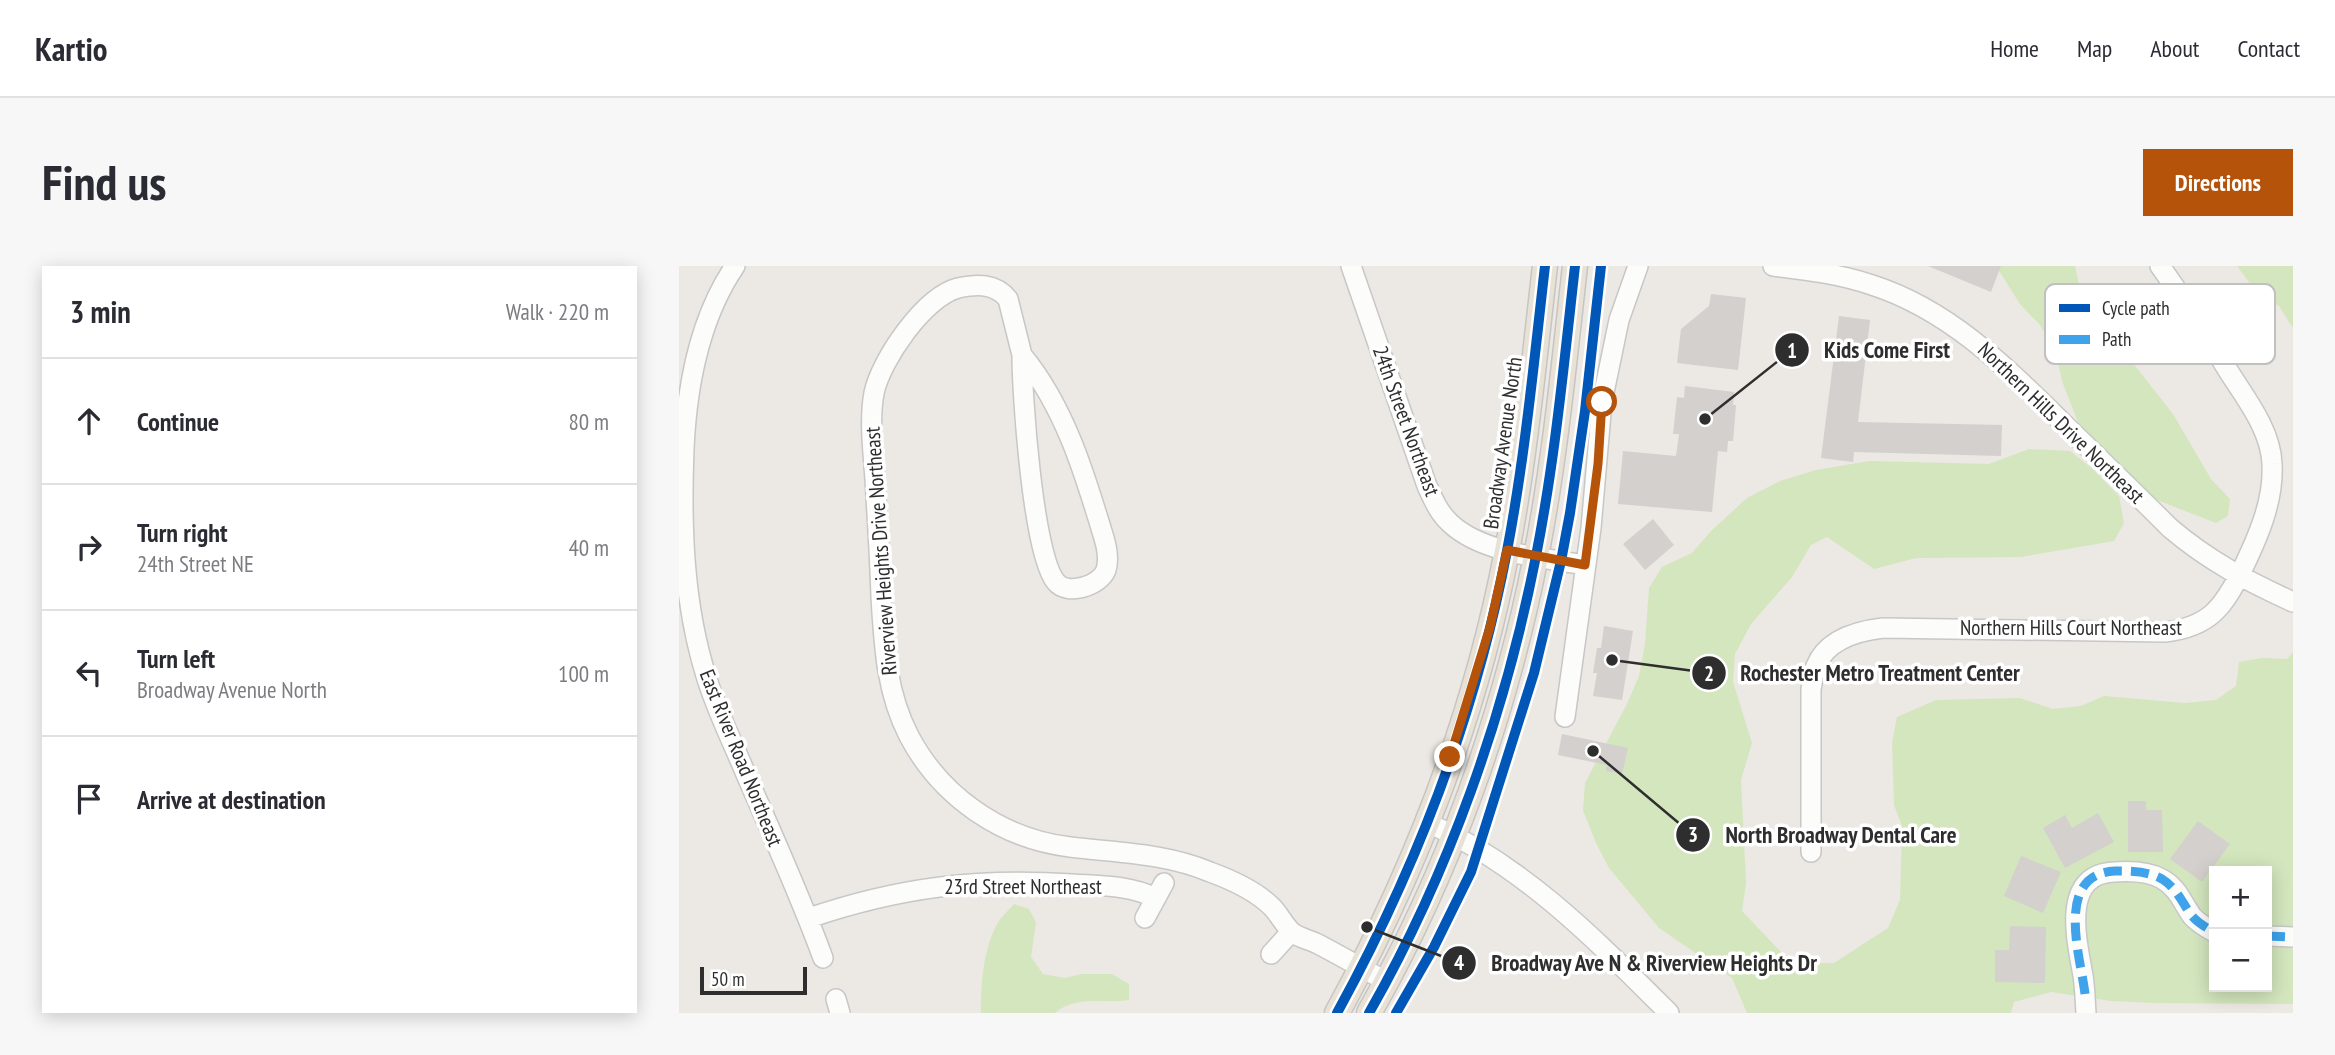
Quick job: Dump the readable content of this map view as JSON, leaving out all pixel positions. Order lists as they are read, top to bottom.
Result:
{
  "streets": {
    "main road": ["Broadway Avenue North"],
    "street": [
      "24th Street Northeast",
      "Northern Hills Drive Northeast",
      "Riverview Heights Drive Northeast",
      "Northern Hills Court Northeast",
      "East River Road Northeast",
      "23rd Street Northeast"
    ]
  },
  "crossings": [
    ["24th Street Northeast", "Broadway Avenue North"],
    ["Northern Hills Drive Northeast", "Northern Hills Court Northeast"],
    ["Broadway Avenue North", "Riverview Heights Drive Northeast"],
    ["East River Road Northeast", "23rd Street Northeast"]
  ],
  "places": [
    "Kids Come First",
    "Rochester Metro Treatment Center",
    "North Broadway Dental Care",
    "Broadway Ave N & Riverview Heights Dr"
  ],
  "legend": ["Cycle path", "Path"],
  "scale_bar": "50 m",
  "page": {
    "header": "Kartio",
    "nav": [
      "Home",
      "Map",
      "About",
      "Contact"
    ],
    "buttons": "Directions",
    "title": "Find us",
    "heading": ["3 min", "Walk · 220 m"],
    "list": [
      ["Continue", "80 m"],
      ["Turn right", "24th Street NE", "40 m"],
      ["Turn left", "Broadway Avenue North", "100 m"],
      "Arrive at destination"
    ],
    "map_buttons": ["+", "−"],
    "scale": "50 m"
  }
}
